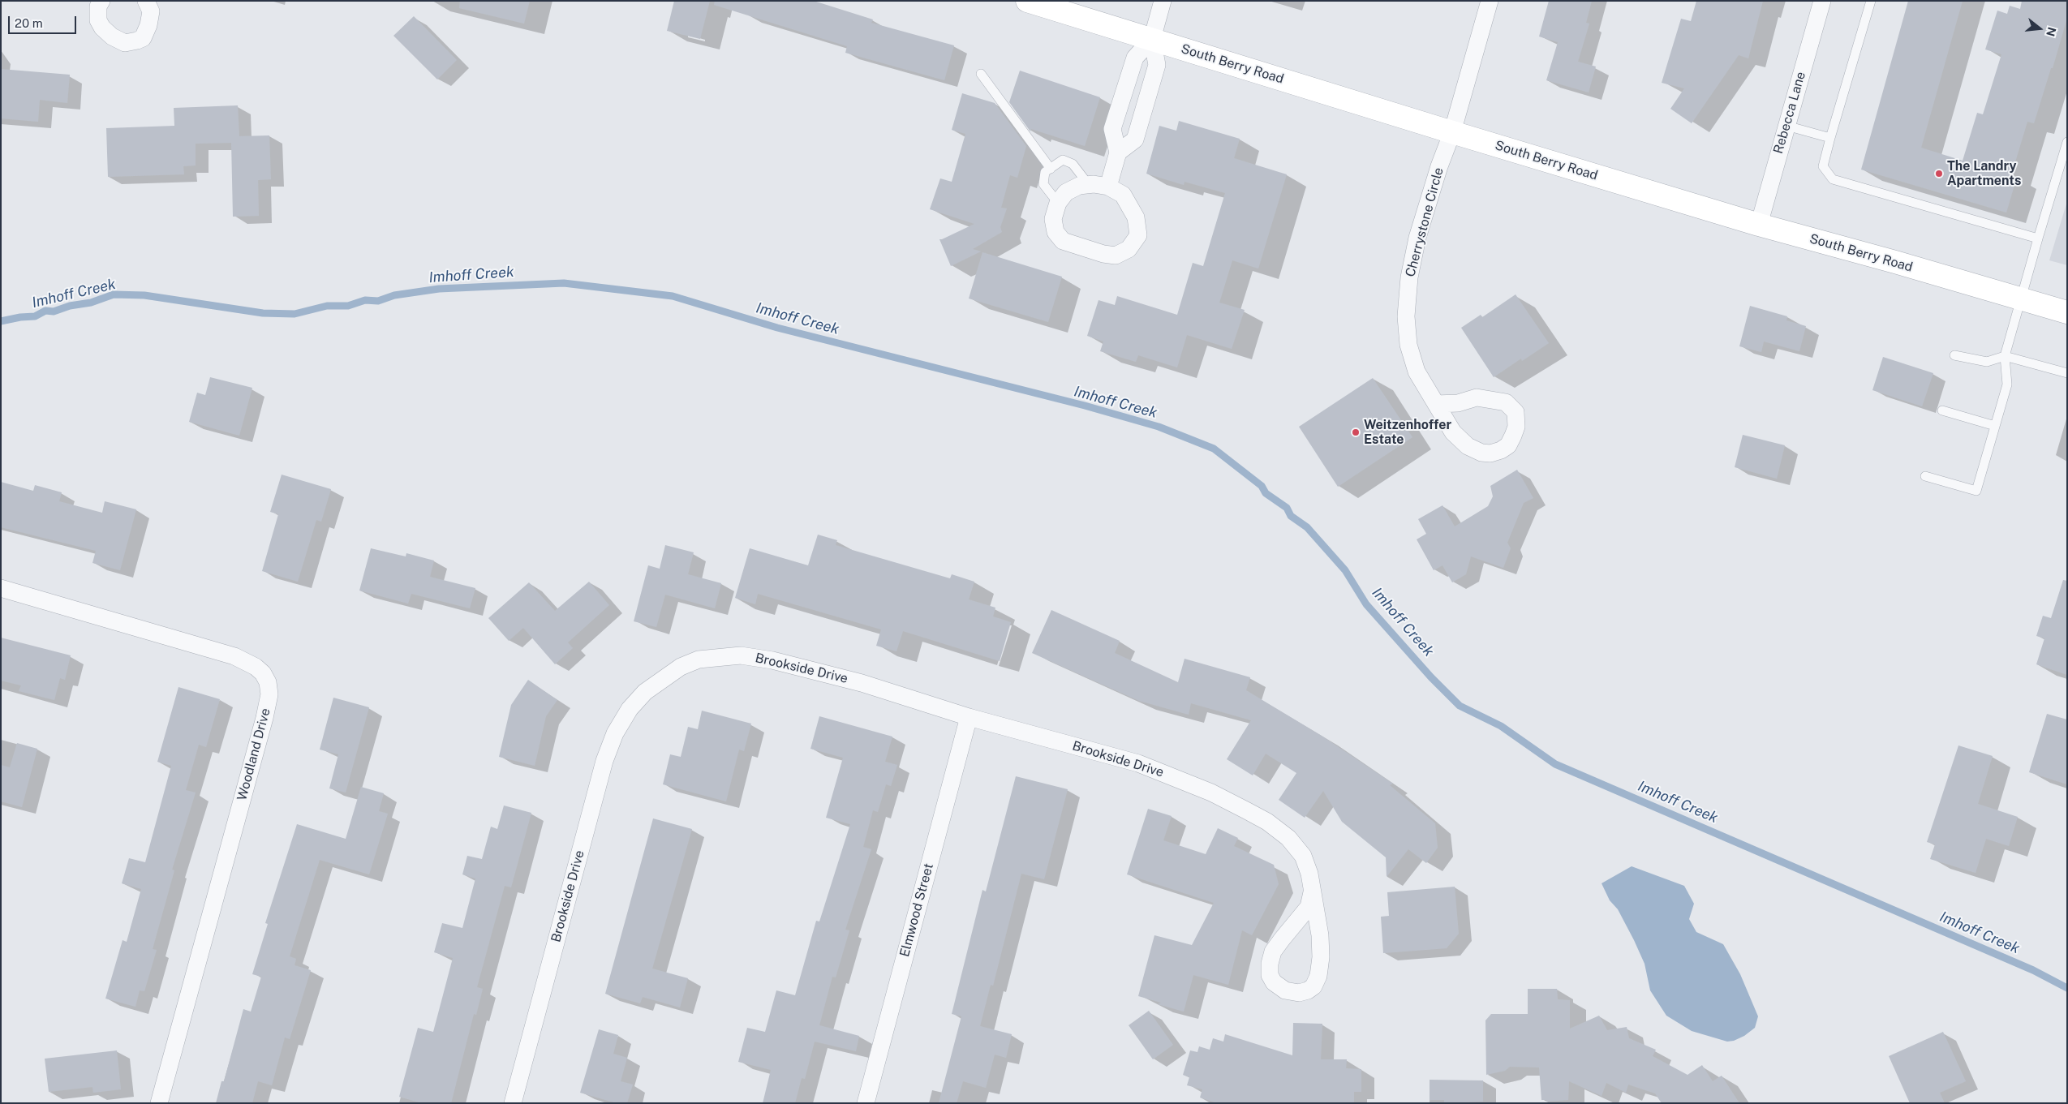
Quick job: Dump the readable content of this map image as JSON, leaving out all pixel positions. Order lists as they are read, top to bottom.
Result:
{
  "streets": {
    "street": [
      "South Berry Road",
      "Rebecca Lane",
      "Cherrystone Circle",
      "Brookside Drive",
      "Woodland Drive",
      "Elmwood Street"
    ]
  },
  "crossings": [
    ["South Berry Road", "Rebecca Lane"],
    ["South Berry Road", "Cherrystone Circle"],
    ["Brookside Drive", "Elmwood Street"]
  ],
  "water": ["Imhoff Creek"],
  "places": ["The Landry Apartments", "Weitzenhoffer Estate"],
  "scale_bar": "20 m",
  "north": "right"
}
